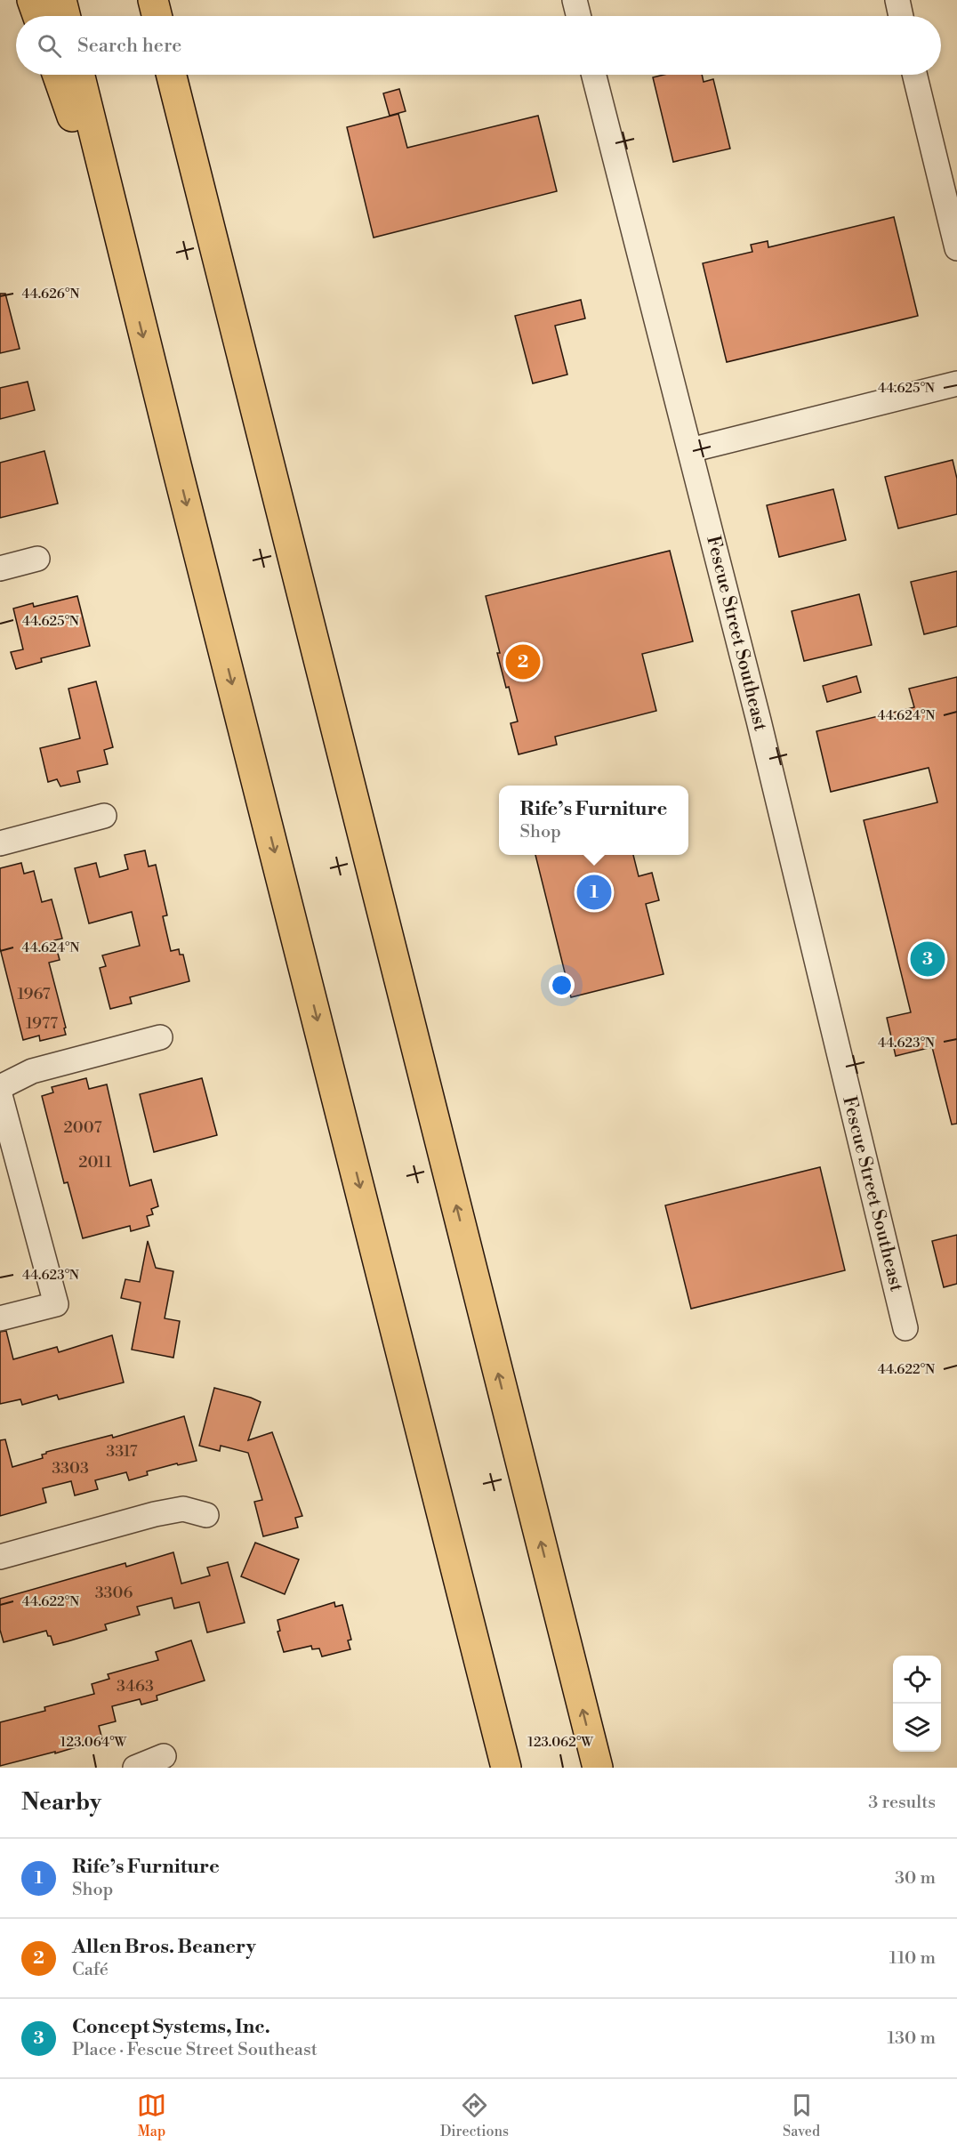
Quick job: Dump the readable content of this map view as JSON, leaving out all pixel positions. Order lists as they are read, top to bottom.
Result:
{
  "streets": {
    "street": ["Fescue Street Southeast"]
  },
  "house_numbers": [
    "1967",
    "1977",
    "2007",
    "2011",
    "3317",
    "3303",
    "3306",
    "3463"
  ],
  "page": {
    "search": "Search here",
    "pins": ["2", "1", "3"],
    "popup": ["Rife’s Furniture", "Shop"],
    "heading": ["Nearby", "3 results"],
    "list": [
      {
        "mark": "1",
        "name": "Rife’s Furniture",
        "note": "Shop",
        "value": "30 m"
      },
      {
        "mark": "2",
        "name": "Allen Bros. Beanery",
        "note": "Café",
        "value": "110 m"
      },
      {
        "mark": "3",
        "name": "Concept Systems, Inc.",
        "note": "Place · Fescue Street Southeast",
        "value": "130 m"
      }
    ],
    "nav": ["Map", "Directions", "Saved"]
  },
  "coordinates": [
    "44.626°N",
    "44.625°N",
    "44.624°N",
    "44.623°N",
    "44.622°N",
    "123.064°W",
    "123.062°W"
  ]
}
